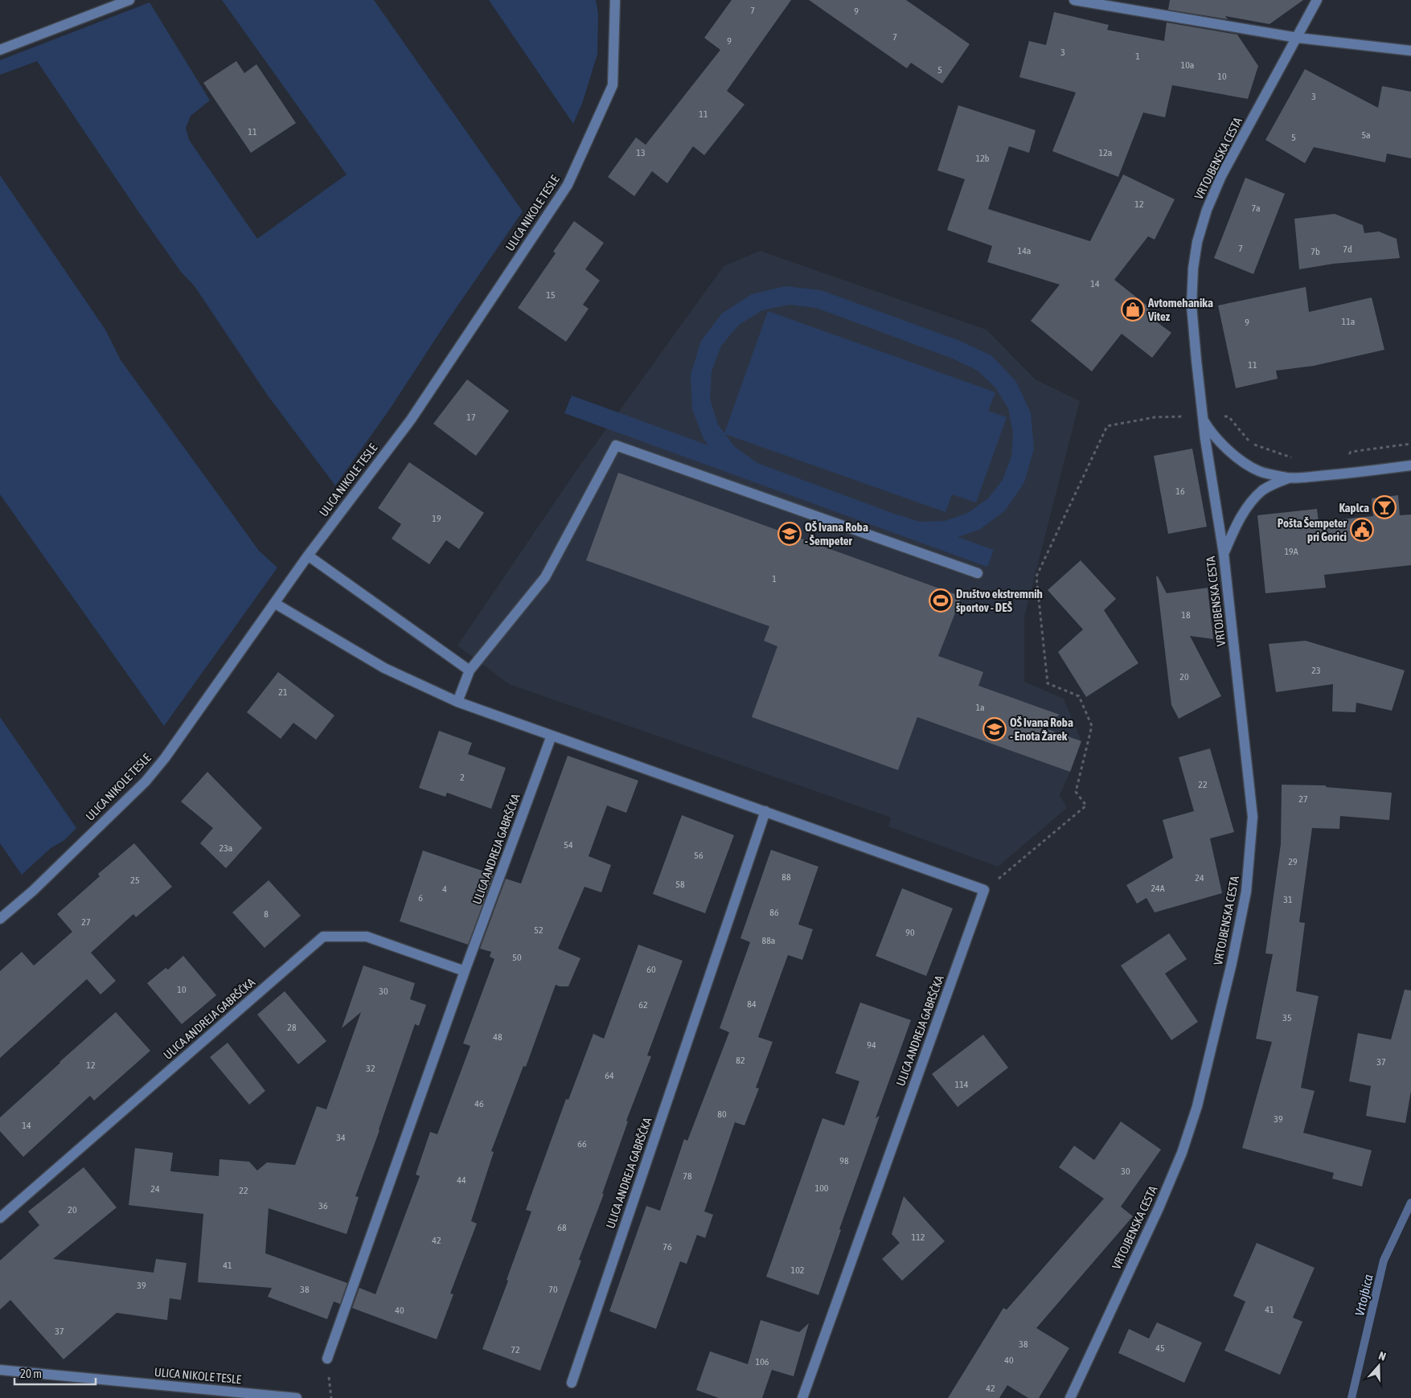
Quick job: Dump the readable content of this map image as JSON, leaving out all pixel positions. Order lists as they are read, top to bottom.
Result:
{
  "streets": {
    "street": ["VRTOJBENSKA CESTA", "ULICA NIKOLE TESLE", "ULICA ANDREJA GABRŠČKA"]
  },
  "water": ["Vrtojbica"],
  "places": {
    "shop": ["Avtomehanika Vitez"],
    "bar": ["Kaplca"],
    "public building": ["Pošta Šempeter pri Gorici"],
    "school or university": ["OŠ Ivana Roba - Šempeter", "OŠ Ivana Roba - Enota Žarek"],
    "sports": ["Društvo ekstremnih športov - DEŠ"]
  },
  "house_numbers": [
    "7",
    "9",
    "7",
    "9",
    "3",
    "1",
    "10a",
    "5",
    "10",
    "3",
    "11",
    "11",
    "5a",
    "5",
    "13",
    "12a",
    "12b",
    "12",
    "7a",
    "7",
    "7d",
    "14a",
    "7b",
    "14",
    "15",
    "11a",
    "9",
    "11",
    "17",
    "16",
    "19",
    "19A",
    "1",
    "18",
    "23",
    "20",
    "21",
    "1a",
    "2",
    "22",
    "27",
    "54",
    "23a",
    "56",
    "29",
    "88",
    "24",
    "25",
    "58",
    "24A",
    "4",
    "6",
    "31",
    "86",
    "8",
    "27",
    "52",
    "90",
    "88a",
    "50",
    "60",
    "10",
    "30",
    "84",
    "62",
    "35",
    "28",
    "48",
    "94",
    "82",
    "37",
    "12",
    "32",
    "64",
    "114",
    "46",
    "80",
    "39",
    "14",
    "34",
    "66",
    "98",
    "30",
    "78",
    "44",
    "100",
    "24",
    "22",
    "36",
    "20",
    "68",
    "112",
    "42",
    "76",
    "41",
    "102",
    "39",
    "38",
    "70",
    "41",
    "40",
    "37",
    "38",
    "45",
    "72",
    "40",
    "106",
    "42"
  ],
  "scale_bar": "20 m",
  "north": "top"
}
